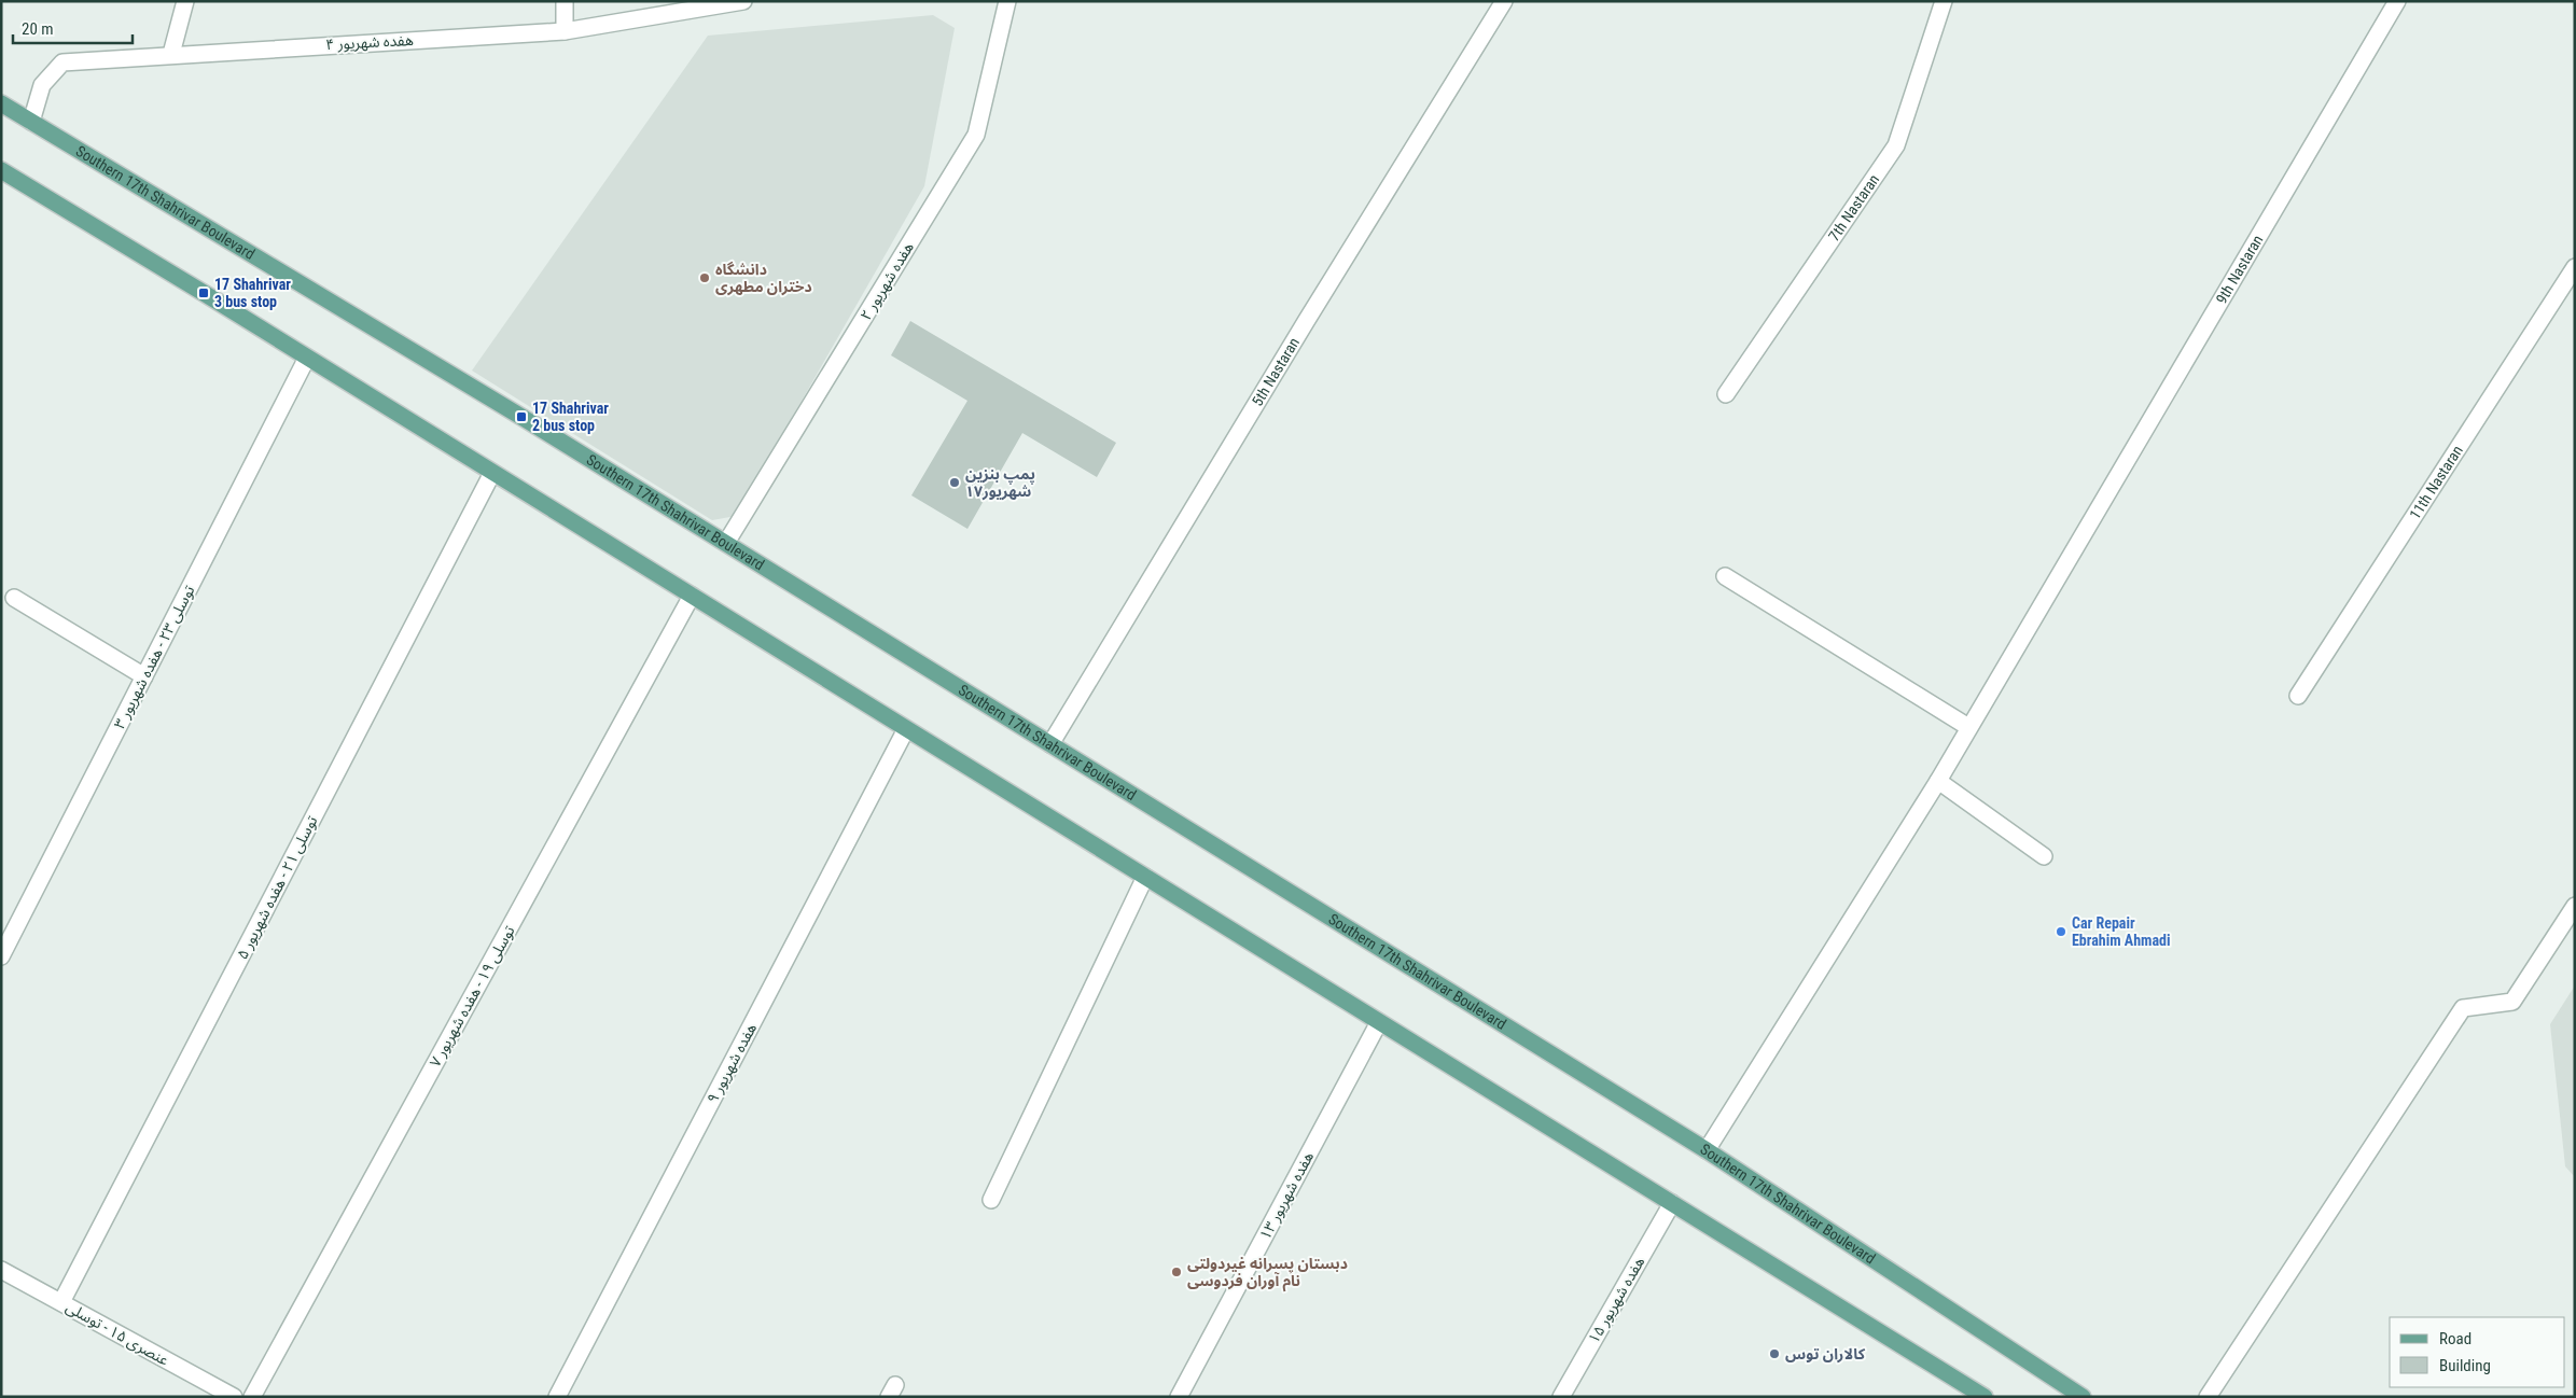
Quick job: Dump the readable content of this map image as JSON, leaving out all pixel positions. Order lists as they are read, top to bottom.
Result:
{
  "streets": {
    "main road": ["Southern 17th Shahrivar Boulevard"],
    "street": [
      "هفده شهریور ۴",
      "7th Nastaran",
      "9th Nastaran",
      "هفده شهریور ۲",
      "5th Nastaran",
      "11th Nastaran",
      "توسلی ۲۳ - هفده شهریور ۳",
      "توسلی ۲۱ - هفده شهریور ۵",
      "توسلی ۱۹ - هفده شهریور ۷",
      "هفده شهریور ۹",
      "هفده شهریور ۱۳",
      "هفده شهریور ۱۵",
      "عنصری ۱۵ - توسلی"
    ]
  },
  "crossings": [
    ["هفده شهریور ۴", "Southern 17th Shahrivar Boulevard"],
    ["Southern 17th Shahrivar Boulevard", "9th Nastaran"],
    ["Southern 17th Shahrivar Boulevard", "هفده شهریور ۲"],
    ["Southern 17th Shahrivar Boulevard", "5th Nastaran"],
    ["توسلی ۲۱ - هفده شهریور ۵", "عنصری ۱۵ - توسلی"]
  ],
  "places": {
    "other": [
      "دانشگاه دختران مطهری",
      "پمپ بنزین ۱۷شهریور",
      "Car Repair Ebrahim Ahmadi",
      "دبستان پسرانه غیردولتی نام آوران فردوسی",
      "كالاران توس"
    ],
    "transit": ["17 Shahrivar 3 bus stop", "17 Shahrivar 2 bus stop"]
  },
  "legend": ["Road", "Building"],
  "scale_bar": "20 m"
}
